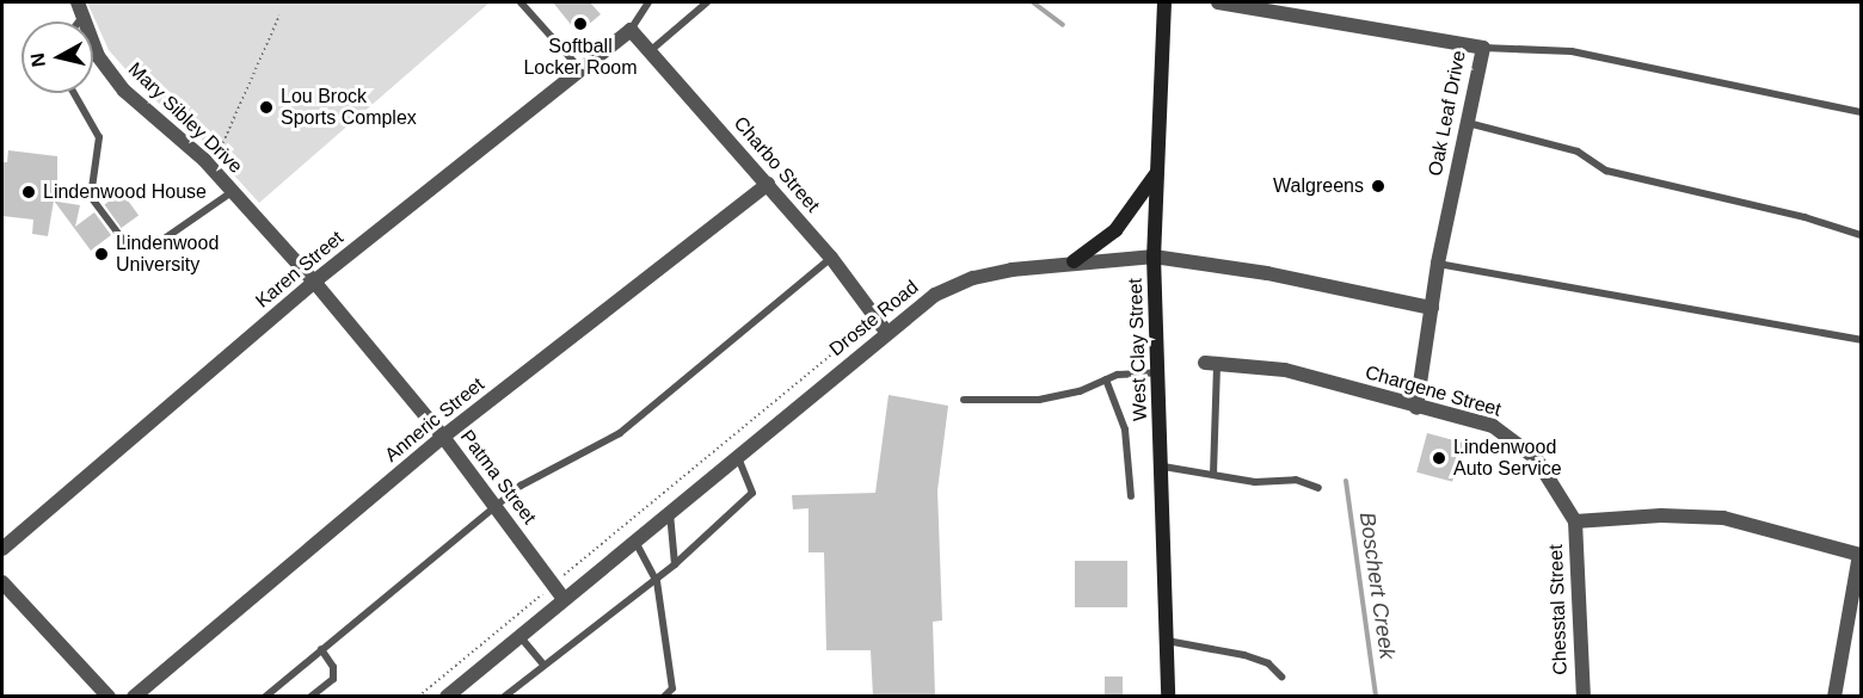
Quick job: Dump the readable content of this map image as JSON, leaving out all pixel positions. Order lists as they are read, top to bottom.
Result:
{
  "streets": {
    "main road": ["West Clay Street"],
    "street": [
      "Oak Leaf Drive",
      "Mary Sibley Drive",
      "Charbo Street",
      "Karen Street",
      "Droste Road",
      "Chargene Street",
      "Anneric Street",
      "Patma Street",
      "Chesstal Street"
    ]
  },
  "crossings": [
    ["Oak Leaf Drive", "Droste Road"],
    ["Oak Leaf Drive", "Chargene Street"],
    ["Mary Sibley Drive", "Karen Street"],
    ["Mary Sibley Drive", "Patma Street"],
    ["Charbo Street", "Karen Street"],
    ["Charbo Street", "Droste Road"],
    ["Charbo Street", "Anneric Street"],
    ["Karen Street", "Patma Street"],
    ["Droste Road", "West Clay Street"],
    ["Droste Road", "Patma Street"],
    ["Chargene Street", "Chesstal Street"],
    ["Anneric Street", "Patma Street"]
  ],
  "water": ["Boschert Creek"],
  "places": [
    "Softball Locker Room",
    "Lou Brock Sports Complex",
    "Walgreens",
    "Lindenwood House",
    "Lindenwood University",
    "Lindenwood Auto Service"
  ],
  "north": "left"
}
